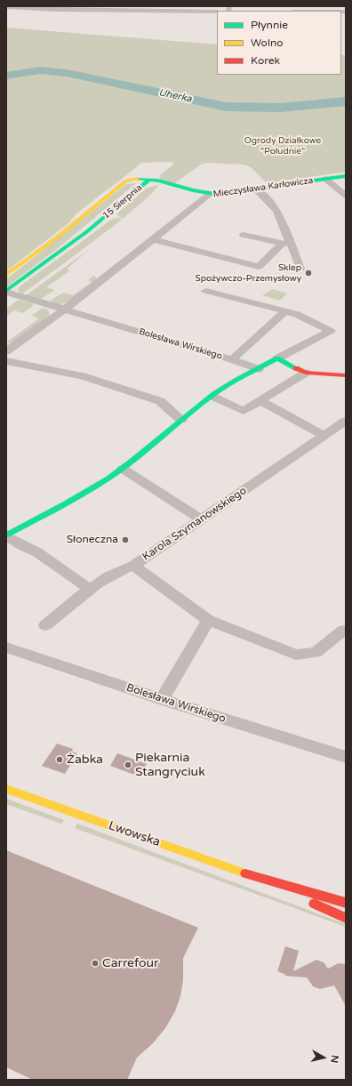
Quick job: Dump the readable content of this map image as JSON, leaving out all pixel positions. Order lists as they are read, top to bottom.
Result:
{
  "streets": {
    "street": [
      "Mieczysława Karłowicza",
      "15 Sierpnia",
      "Bolesława Wirskiego",
      "Karola Szymanowskiego",
      "Lwowska"
    ]
  },
  "crossings": [
    ["15 Sierpnia", "Bolesława Wirskiego"]
  ],
  "water": ["Uherka"],
  "parks": ["Ogrody Działkowe \"Południe\""],
  "places": [
    "Sklep Spożywczo-Przemysłowy",
    "Słoneczna",
    "Żabka",
    "Piekarnia Stangryciuk",
    "Carrefour"
  ],
  "legend": ["Płynnie", "Wolno", "Korek"],
  "north": "right"
}
